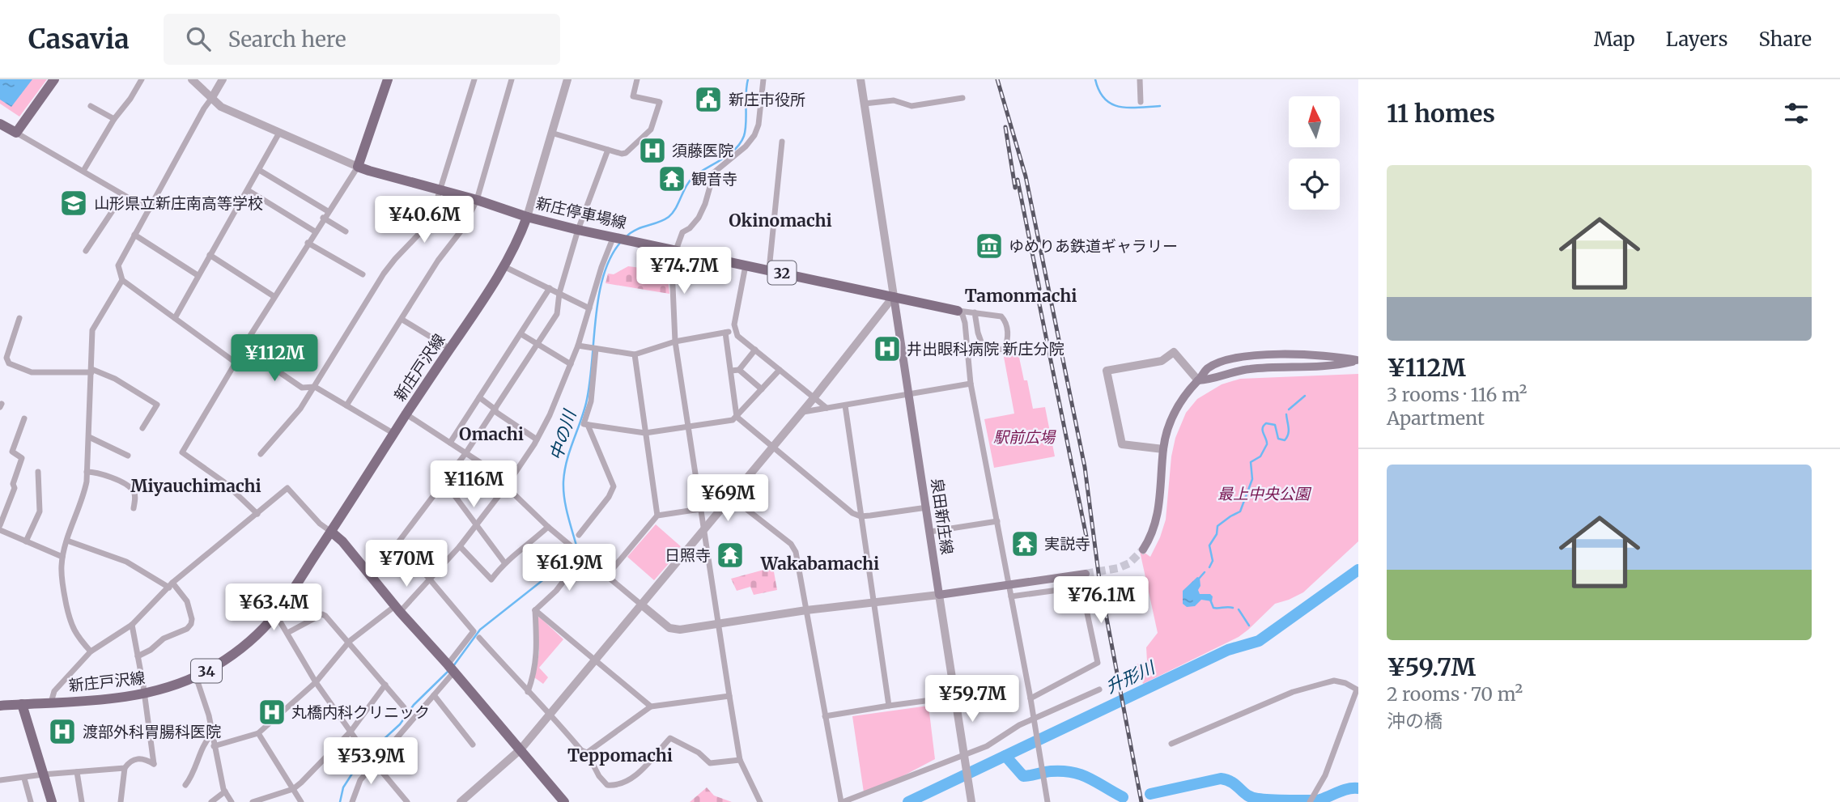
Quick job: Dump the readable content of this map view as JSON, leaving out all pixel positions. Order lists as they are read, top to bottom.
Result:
{
  "streets": {
    "main road": [
      "新庄停車場線",
      "32",
      "新庄戸沢線",
      "泉田新庄線",
      "34"
    ]
  },
  "crossings": [
    ["新庄停車場線", "新庄戸沢線"],
    ["新庄停車場線", "泉田新庄線"]
  ],
  "districts": [
    "Okinomachi",
    "Tamonmachi",
    "Omachi",
    "Miyauchimachi",
    "Wakabamachi",
    "Teppomachi"
  ],
  "water": ["中の川", "升形川"],
  "parks": ["駅前広場", "最上中央公園"],
  "places": {
    "public building": ["新庄市役所"],
    "hospital": [
      "須藤医院",
      "井出眼科病院 新庄分院",
      "丸橋内科クリニック",
      "渡部外科胃腸科医院"
    ],
    "temple": ["観音寺", "実説寺", "日照寺"],
    "school or university": ["山形県立新庄南高等学校"],
    "museum": ["ゆめりあ鉄道ギャラリー"]
  },
  "north": "top",
  "page": {
    "header": "Casavia",
    "search": "Search here",
    "nav": ["Map", "Layers", "Share"],
    "heading": "11 homes",
    "list": [
      {
        "name": "¥112M",
        "note": "3 rooms · 116 m² · Apartment"
      },
      {
        "name": "¥59.7M",
        "note": "2 rooms · 70 m² · 沖の橋"
      }
    ],
    "price": [
      "¥40.6M",
      "¥74.7M",
      "¥112M",
      "¥116M",
      "¥69M",
      "¥70M",
      "¥61.9M",
      "¥76.1M",
      "¥63.4M",
      "¥59.7M",
      "¥53.9M"
    ]
  }
}
